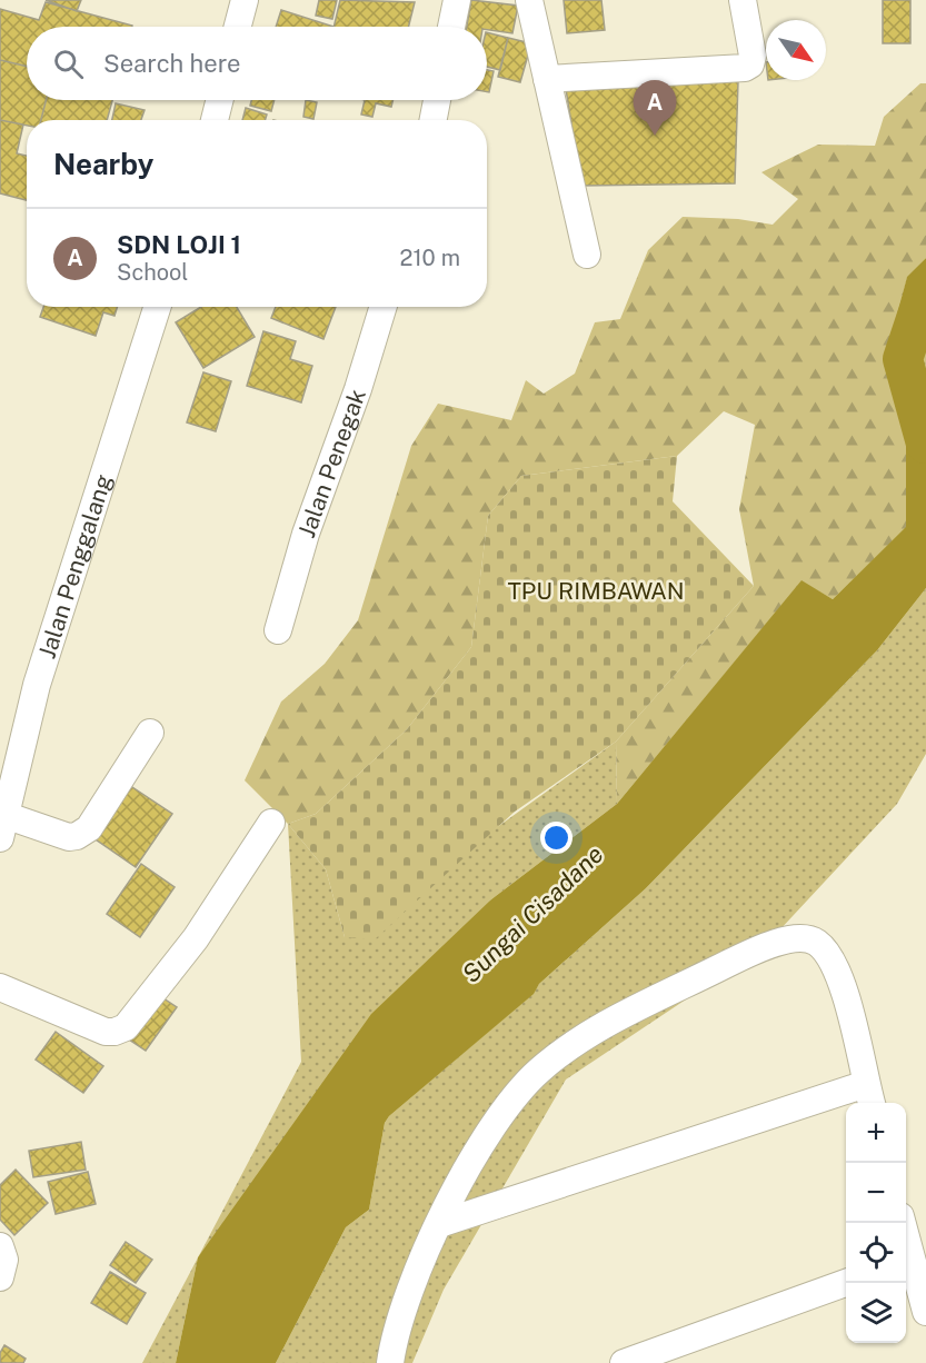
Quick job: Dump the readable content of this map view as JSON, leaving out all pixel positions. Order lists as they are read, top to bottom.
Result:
{
  "streets": {
    "street": ["Jalan Penegak", "Jalan Penggalang"]
  },
  "water": ["Sungai Cisadane"],
  "parks": ["TPU RIMBAWAN"],
  "north": "bottom right",
  "page": {
    "search": "Search here",
    "pins": "A",
    "heading": "Nearby",
    "list": [
      {
        "mark": "A",
        "name": "SDN LOJI 1",
        "note": "School",
        "value": "210 m"
      }
    ],
    "map_buttons": ["+", "−"]
  }
}
